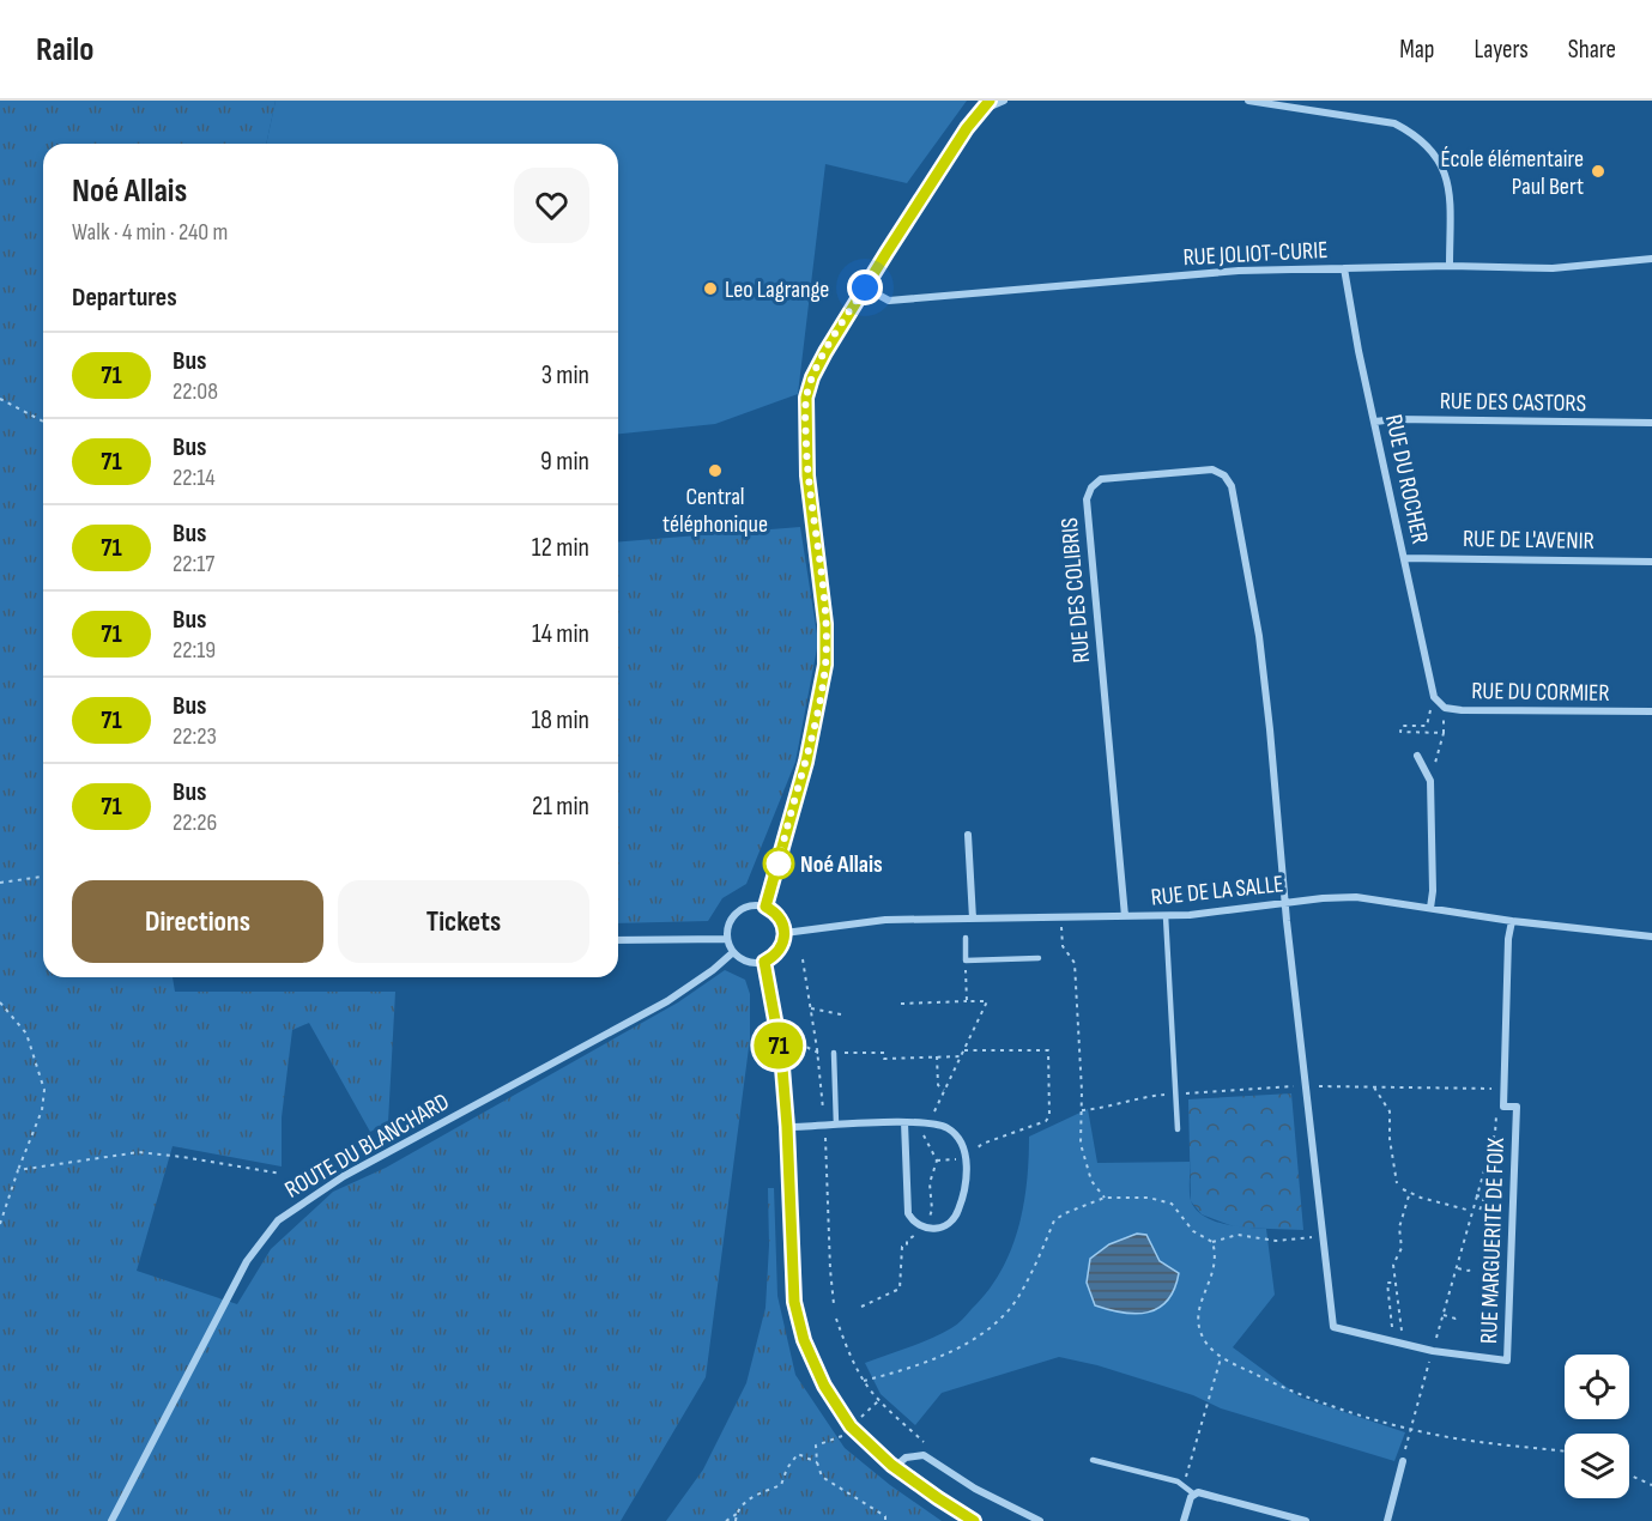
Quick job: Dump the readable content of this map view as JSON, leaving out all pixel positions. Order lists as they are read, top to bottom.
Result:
{
  "streets": {
    "street": [
      "RUE JOLIOT-CURIE",
      "RUE DES CASTORS",
      "RUE DU ROCHER",
      "RUE DE L'AVENIR",
      "RUE DES COLIBRIS",
      "RUE DU CORMIER",
      "RUE DE LA SALLE",
      "ROUTE DU BLANCHARD",
      "RUE MARGUERITE DE FOIX"
    ]
  },
  "crossings": [
    ["RUE JOLIOT-CURIE", "RUE DU ROCHER"],
    ["RUE DES CASTORS", "RUE DU ROCHER"],
    ["RUE DU ROCHER", "RUE DE L'AVENIR"],
    ["RUE DU ROCHER", "RUE DU CORMIER"],
    ["RUE DES COLIBRIS", "RUE DE LA SALLE"],
    ["RUE DES COLIBRIS", "RUE MARGUERITE DE FOIX"],
    ["RUE DE LA SALLE", "ROUTE DU BLANCHARD"],
    ["RUE DE LA SALLE", "RUE MARGUERITE DE FOIX"]
  ],
  "places": [
    "École élémentaire Paul Bert",
    "Leo Lagrange",
    "Central téléphonique",
    "Noé Allais"
  ],
  "lines": ["bus line 71"],
  "page": {
    "header": "Railo",
    "nav": ["Map", "Layers", "Share"],
    "on_map": "71",
    "heading": [
      ["Noé Allais", "Walk · 4 min · 240 m"],
      "Departures"
    ],
    "list": [
      {
        "mark": "71",
        "name": "Bus",
        "note": "22:08",
        "value": "3 min"
      },
      {
        "mark": "71",
        "name": "Bus",
        "note": "22:14",
        "value": "9 min"
      },
      {
        "mark": "71",
        "name": "Bus",
        "note": "22:17",
        "value": "12 min"
      },
      {
        "mark": "71",
        "name": "Bus",
        "note": "22:19",
        "value": "14 min"
      },
      {
        "mark": "71",
        "name": "Bus",
        "note": "22:23",
        "value": "18 min"
      },
      {
        "mark": "71",
        "name": "Bus",
        "note": "22:26",
        "value": "21 min"
      }
    ],
    "buttons": ["Directions", "Tickets"]
  }
}
